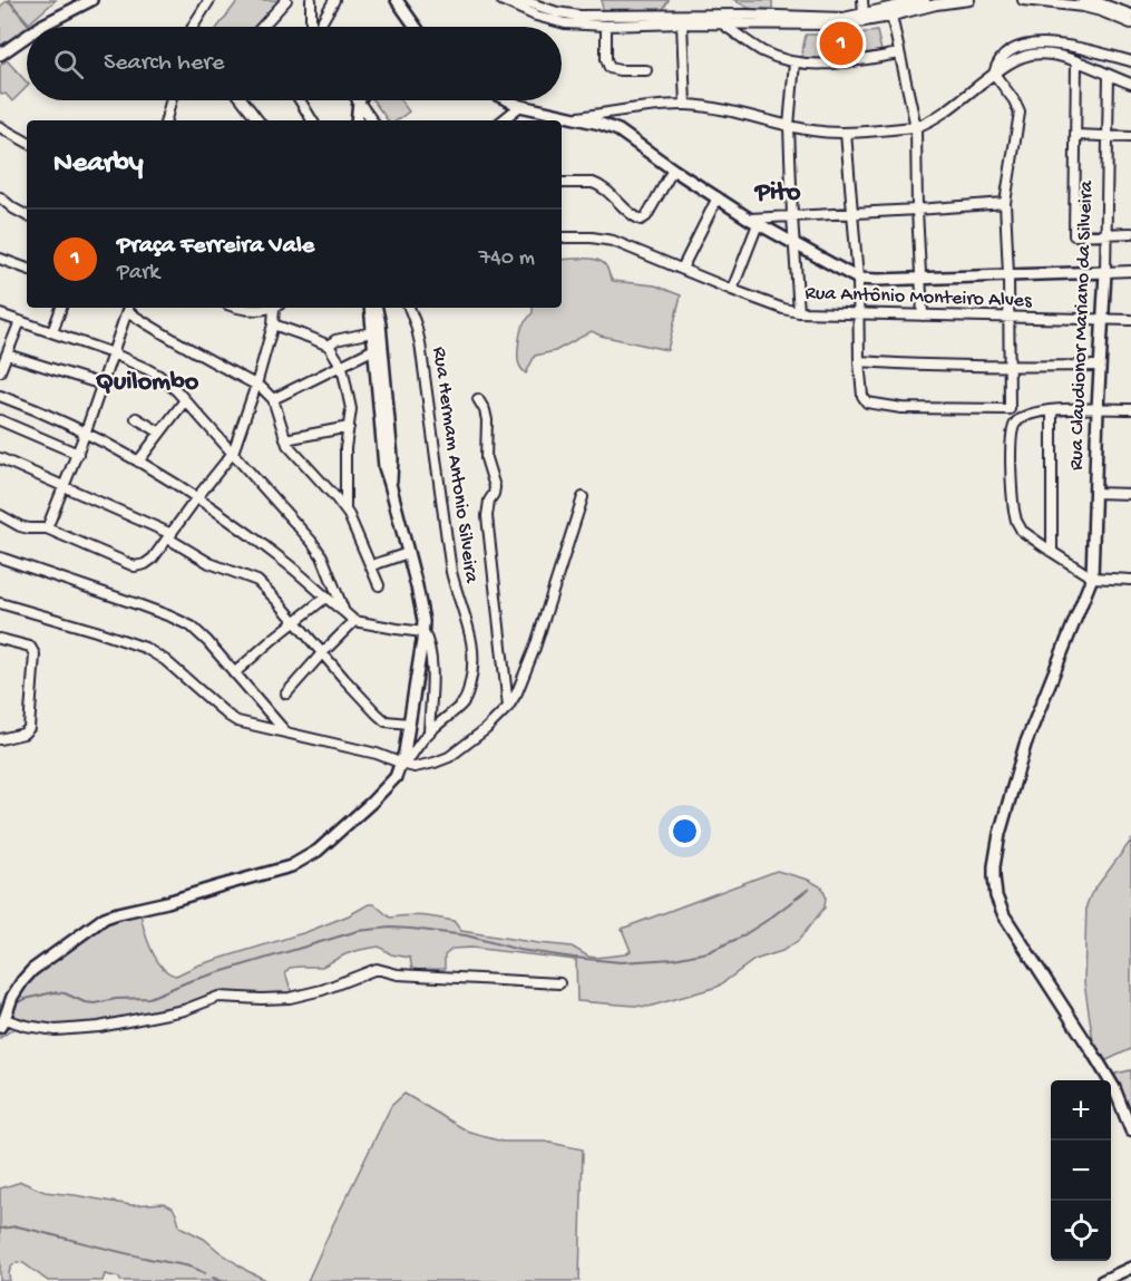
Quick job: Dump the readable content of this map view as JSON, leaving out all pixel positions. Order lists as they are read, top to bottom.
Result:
{
  "streets": {
    "street": ["Rua Antônio Monteiro Alves", "Rua Claudionor Mariano da Silveira", "Rua Hermam Antonio Silveira"]
  },
  "crossings": [
    ["Rua Antônio Monteiro Alves", "Rua Claudionor Mariano da Silveira"]
  ],
  "districts": ["Pito", "Quilombo"],
  "page": {
    "pins": "1",
    "search": "Search here",
    "heading": "Nearby",
    "list": [
      {
        "mark": "1",
        "name": "Praça Ferreira Vale",
        "note": "Park",
        "value": "740 m"
      }
    ],
    "map_buttons": ["+", "−"]
  }
}
